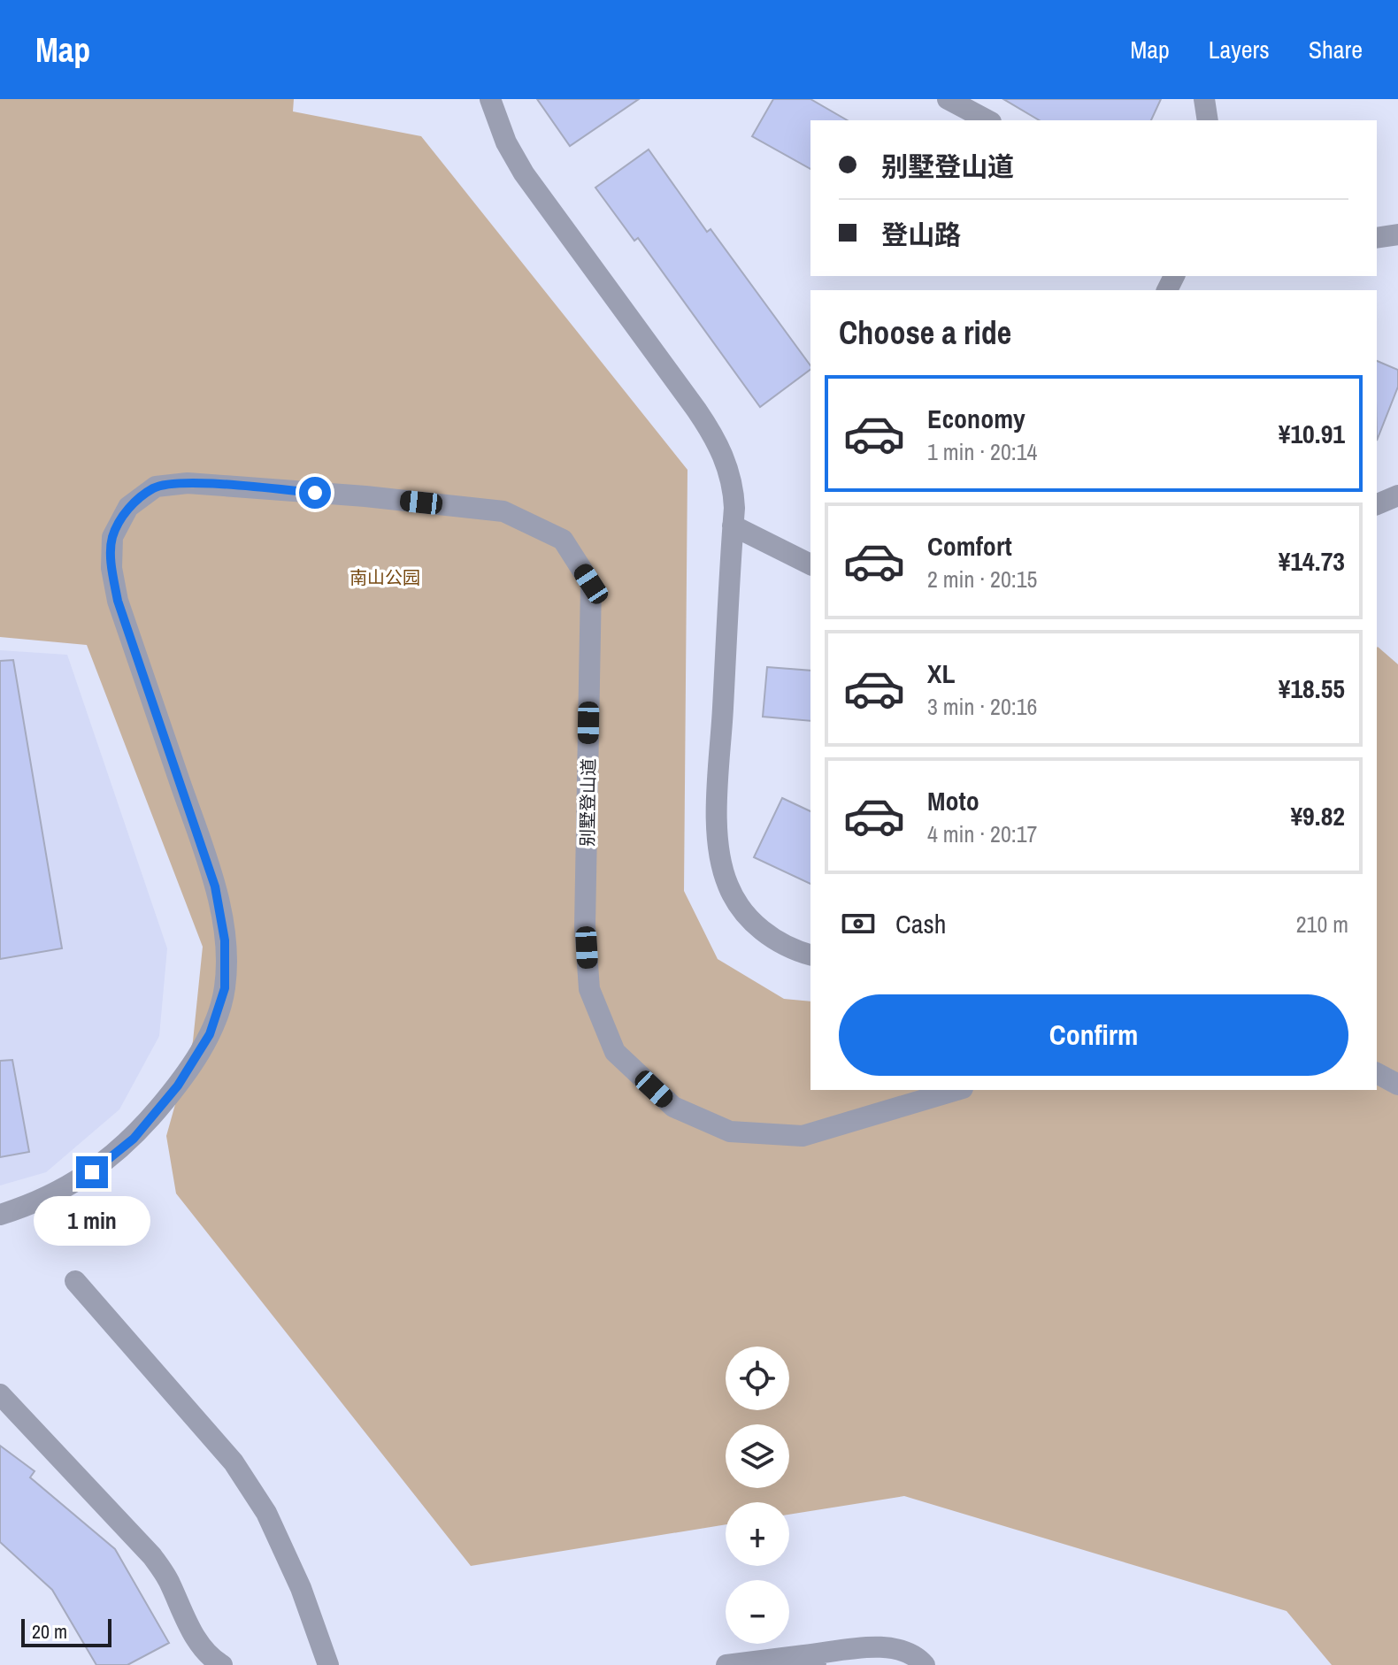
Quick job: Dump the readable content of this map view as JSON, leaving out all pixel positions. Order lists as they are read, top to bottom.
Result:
{
  "streets": {
    "street": ["别墅登山道"]
  },
  "parks": ["南山公园"],
  "scale_bar": "20 m",
  "page": {
    "header": "Map",
    "nav": ["Map", "Layers", "Share"],
    "banner": ["别墅登山道", "登山路"],
    "heading": "Choose a ride",
    "list": [
      {
        "name": "Economy",
        "note": "1 min · 20:14",
        "value": "¥10.91"
      },
      {
        "name": "Comfort",
        "note": "2 min · 20:15",
        "value": "¥14.73"
      },
      {
        "name": "XL",
        "note": "3 min · 20:16",
        "value": "¥18.55"
      },
      {
        "name": "Moto",
        "note": "4 min · 20:17",
        "value": "¥9.82"
      }
    ],
    "pay": ["Cash", "210 m"],
    "buttons": "Confirm",
    "bubble": "1 min",
    "map_buttons": ["+", "−"],
    "scale": "20 m"
  }
}
